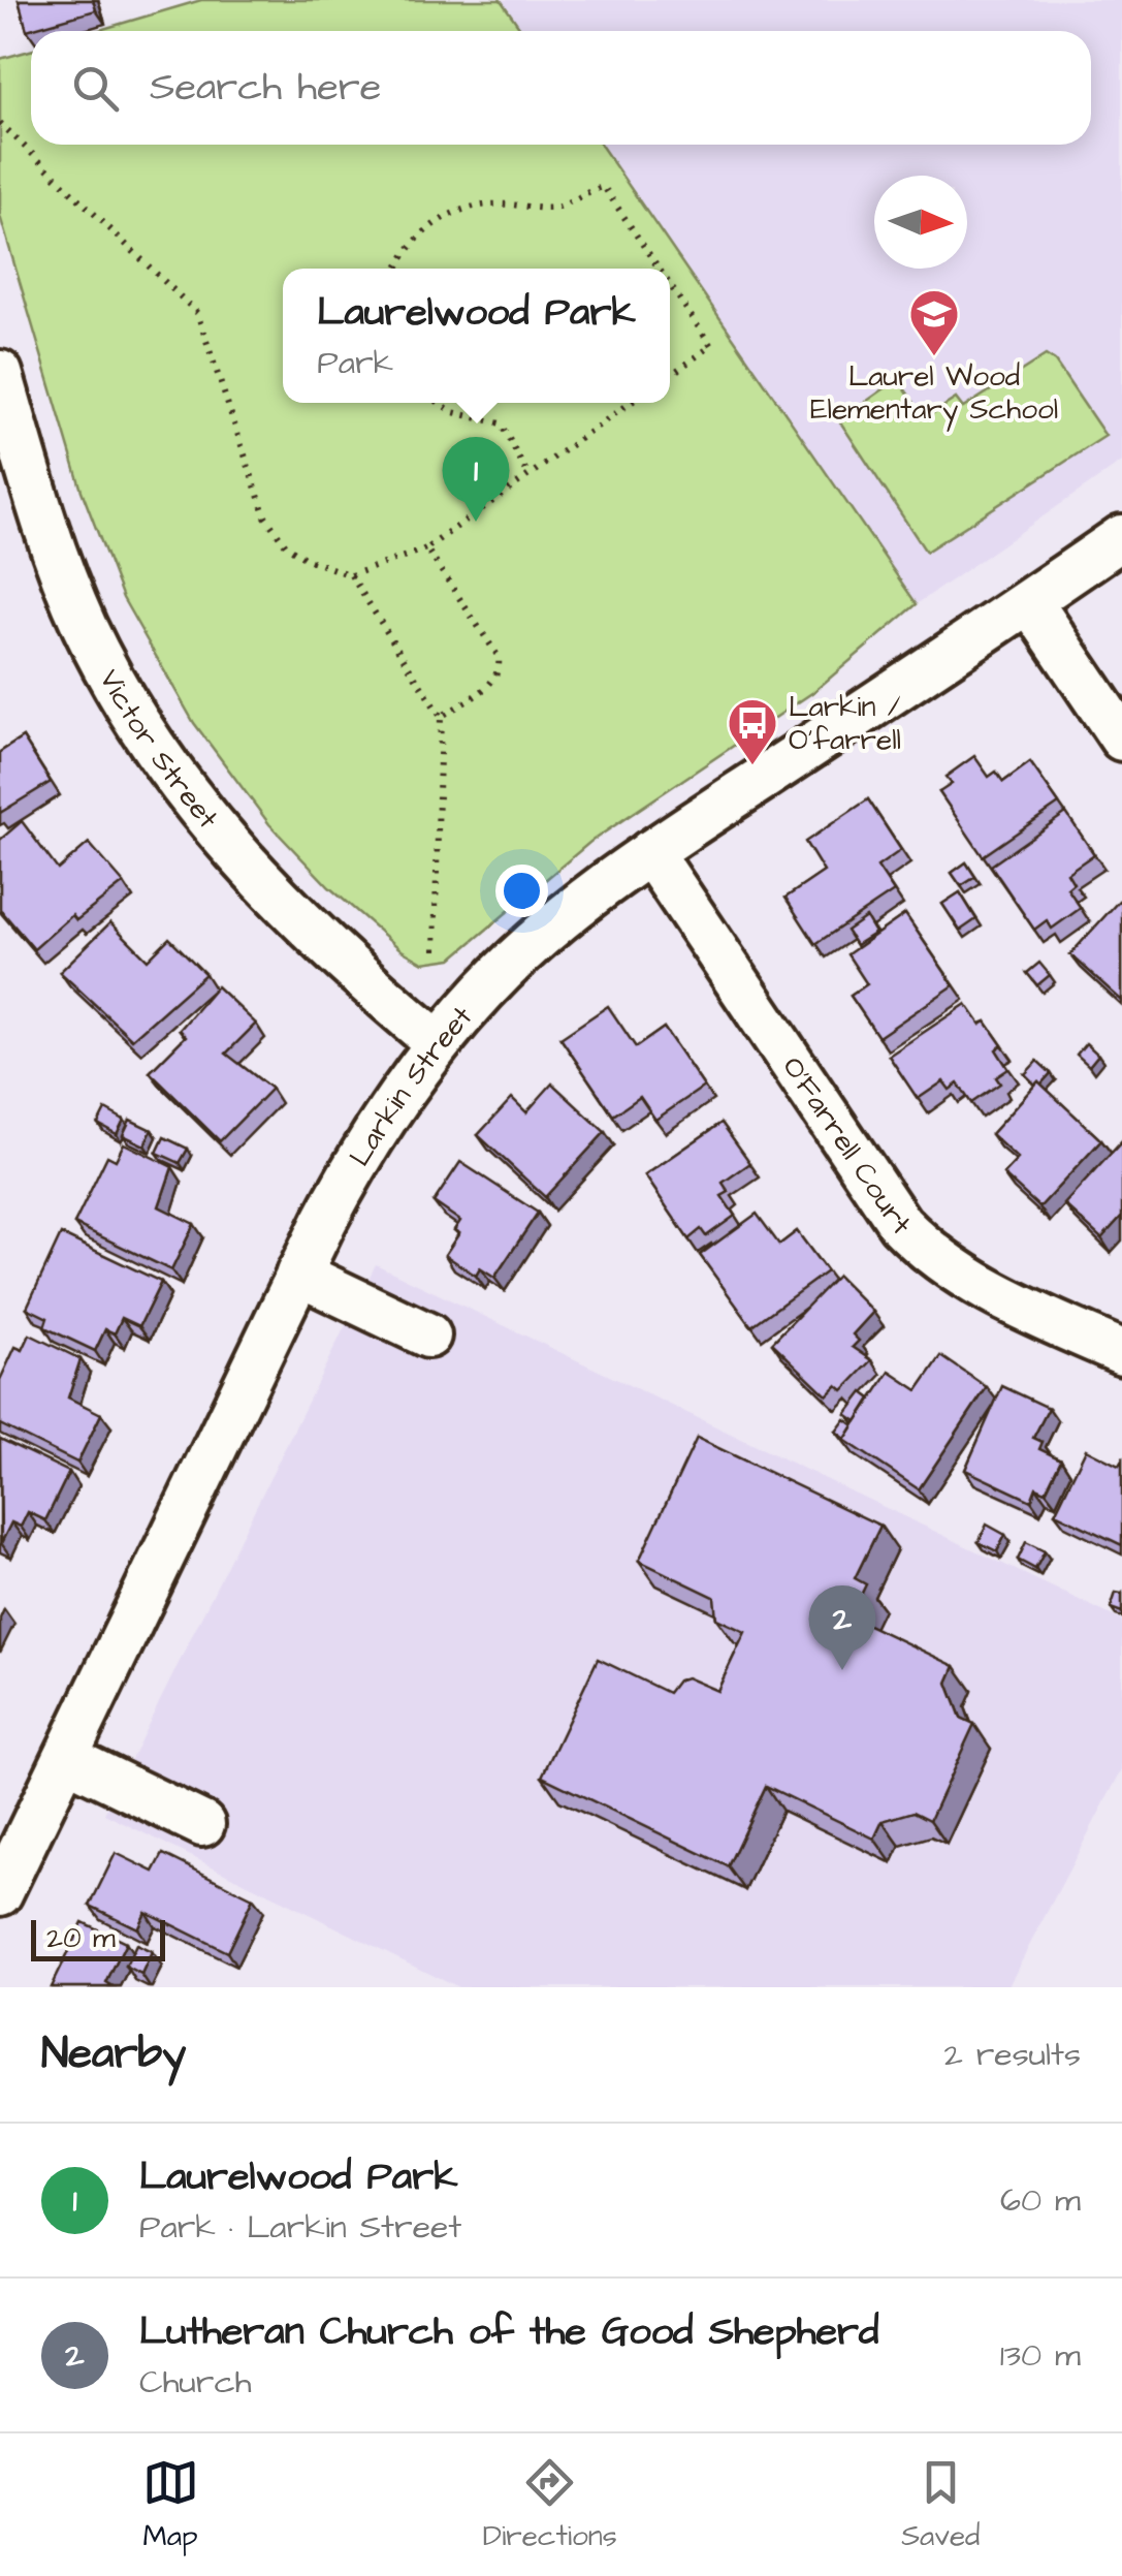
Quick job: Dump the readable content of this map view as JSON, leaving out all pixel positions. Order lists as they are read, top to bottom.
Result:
{
  "streets": {
    "street": ["Victor Street", "Larkin Street", "O'Farrell Court"]
  },
  "crossings": [
    ["Victor Street", "Larkin Street"],
    ["Larkin Street", "O'Farrell Court"]
  ],
  "places": {
    "school or university": ["Laurel Wood Elementary School"],
    "bus stop": ["Larkin / O'farrell"]
  },
  "scale_bar": "20 m",
  "north": "right",
  "page": {
    "search": "Search here",
    "popup": ["Laurelwood Park", "Park"],
    "pins": ["1", "2"],
    "scale": "20 m",
    "heading": ["Nearby", "2 results"],
    "list": [
      {
        "mark": "1",
        "name": "Laurelwood Park",
        "note": "Park · Larkin Street",
        "value": "60 m"
      },
      {
        "mark": "2",
        "name": "Lutheran Church of the Good Shepherd",
        "note": "Church",
        "value": "130 m"
      }
    ],
    "nav": ["Map", "Directions", "Saved"]
  }
}
